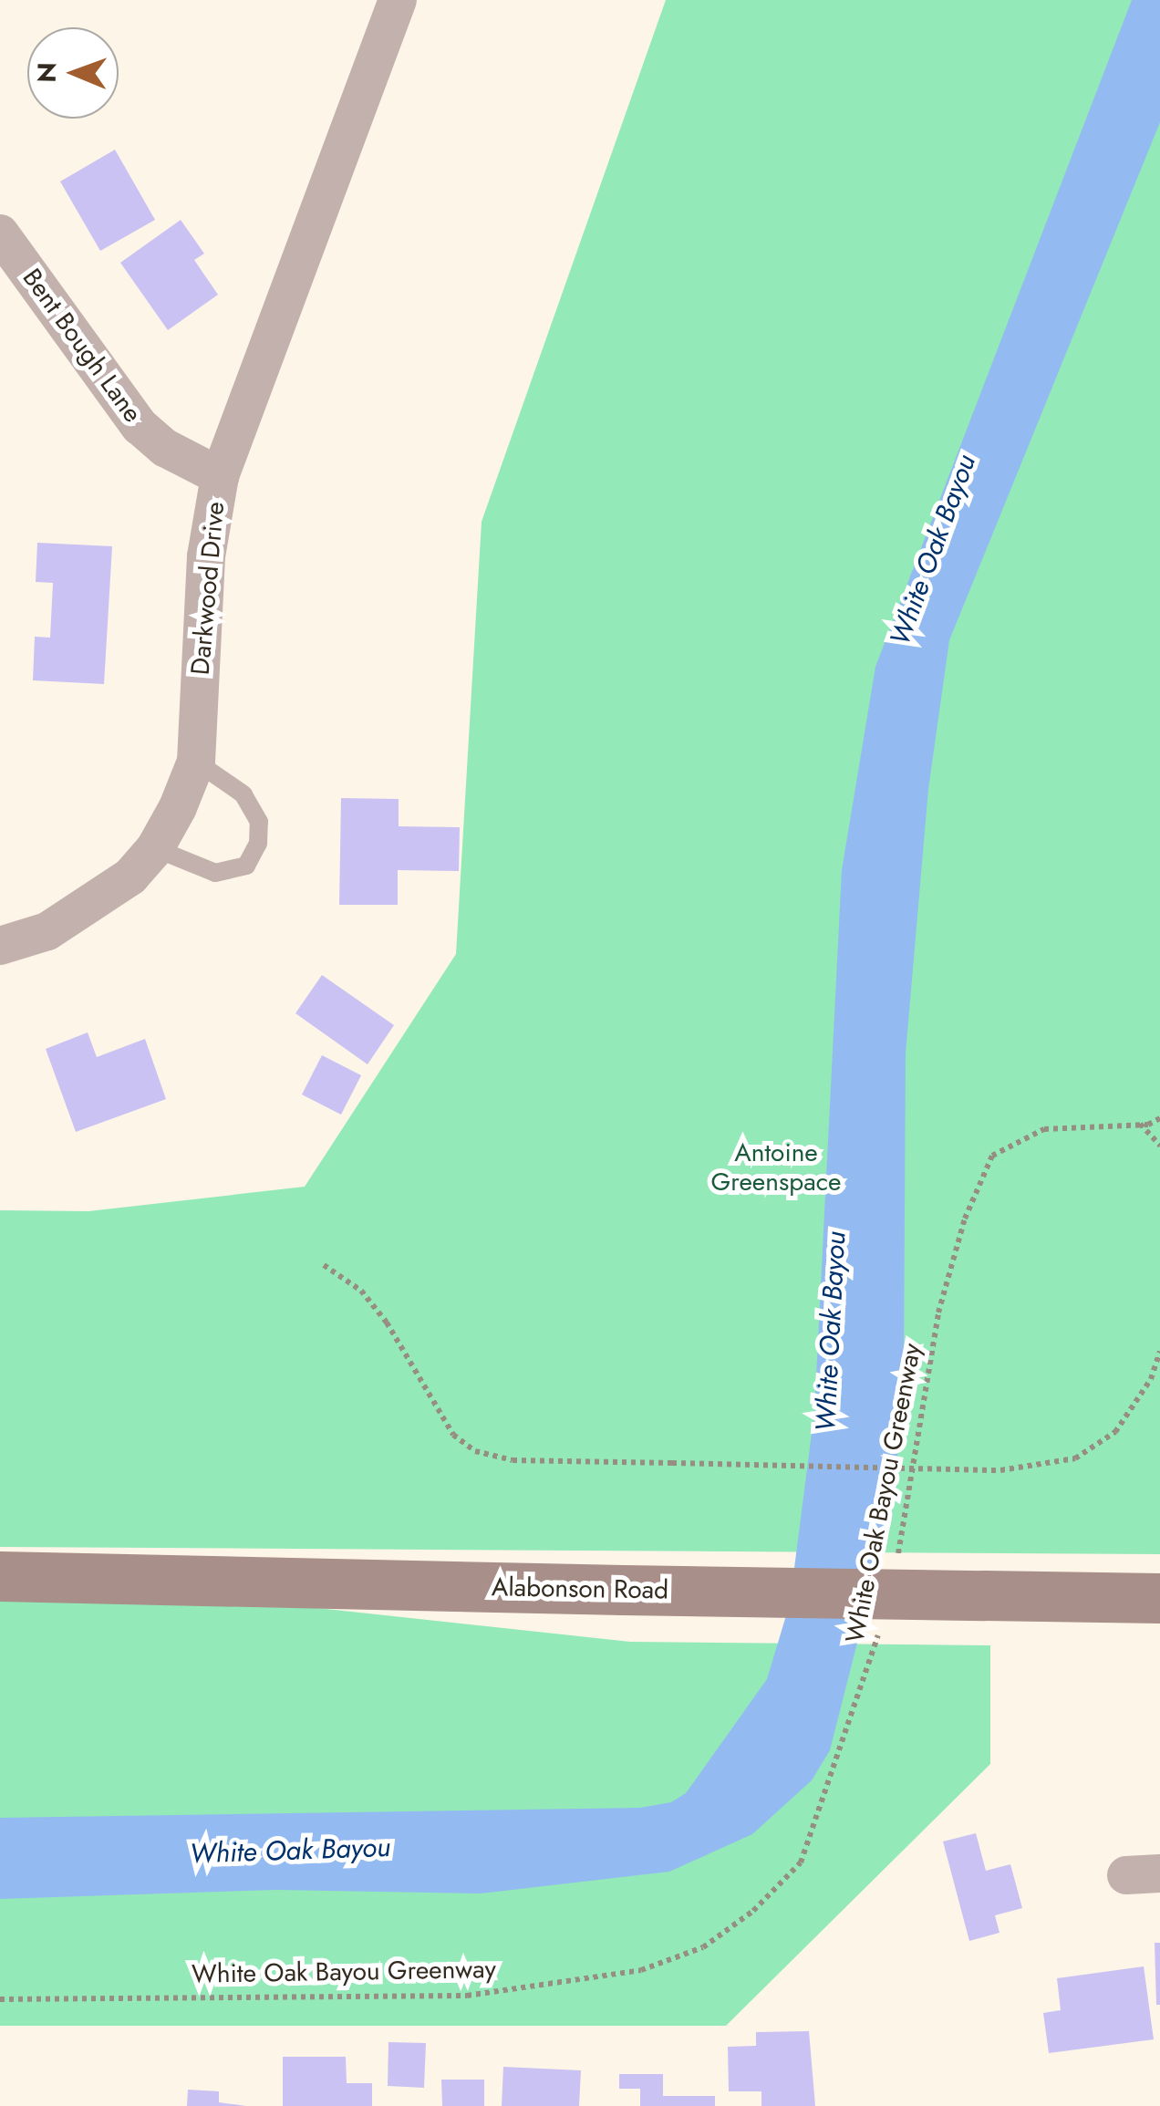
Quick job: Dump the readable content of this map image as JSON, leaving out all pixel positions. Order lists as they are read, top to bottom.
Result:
{
  "streets": {
    "street": ["Bent Bough Lane", "Darkwood Drive", "Alabonson Road"],
    "path": ["White Oak Bayou Greenway"]
  },
  "crossings": [
    ["Bent Bough Lane", "Darkwood Drive"]
  ],
  "water": ["White Oak Bayou"],
  "parks": ["Antoine Greenspace"],
  "north": "left"
}
